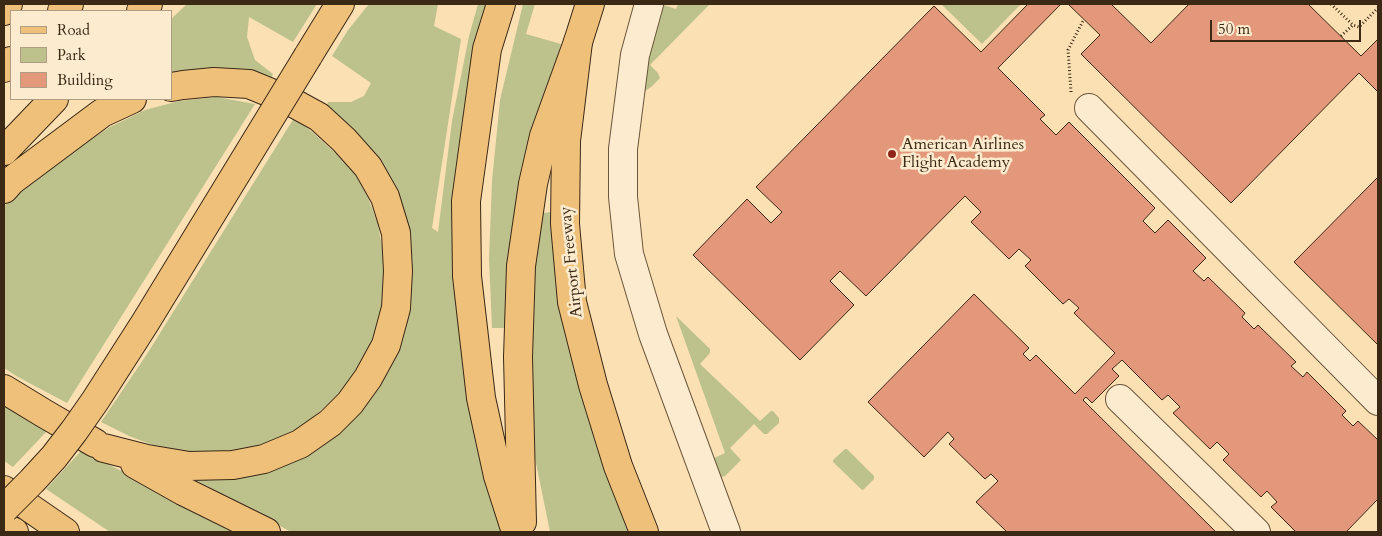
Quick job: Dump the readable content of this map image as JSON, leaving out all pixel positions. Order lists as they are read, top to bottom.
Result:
{
  "streets": {
    "main road": ["Airport Freeway"]
  },
  "places": ["American Airlines Flight Academy"],
  "legend": ["Road", "Park", "Building"],
  "scale_bar": "50 m"
}
